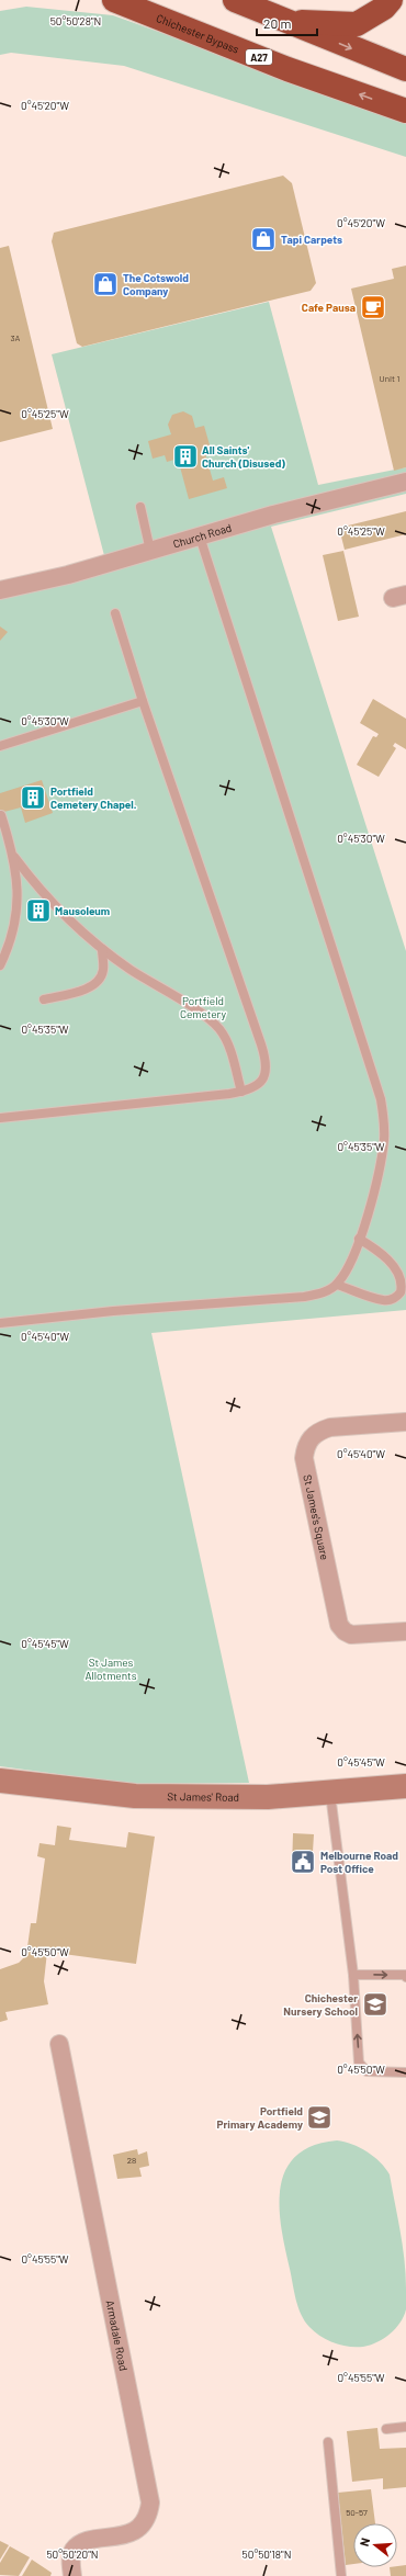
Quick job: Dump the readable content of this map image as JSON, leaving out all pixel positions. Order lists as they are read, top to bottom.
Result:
{
  "streets": {
    "highway": ["Chichester Bypass", "A27"],
    "street": [
      "Church Road",
      "St James's Square",
      "St James' Road",
      "Armadale Road"
    ]
  },
  "parks": ["Portfield Cemetery", "St James Allotments"],
  "places": {
    "shop": ["Tapi Carpets", "The Cotswold Company"],
    "cafe": ["Cafe Pausa"],
    "building": ["All Saints' Church (Disused)", "Portfield Cemetery Chapel.", "Mausoleum"],
    "public building": ["Melbourne Road Post Office"],
    "school or university": ["Chichester Nursery School", "Portfield Primary Academy"]
  },
  "house_numbers": [
    "3A",
    "Unit 1",
    "28",
    "50-57"
  ],
  "scale_bar": "20 m",
  "north": "left",
  "coordinates": [
    "50°50'28\"N",
    "0°45'20\"W",
    "0°45'25\"W",
    "0°45'30\"W",
    "0°45'35\"W",
    "0°45'40\"W",
    "0°45'45\"W",
    "0°45'50\"W",
    "0°45'55\"W",
    "50°50'20\"N",
    "50°50'18\"N"
  ]
}
